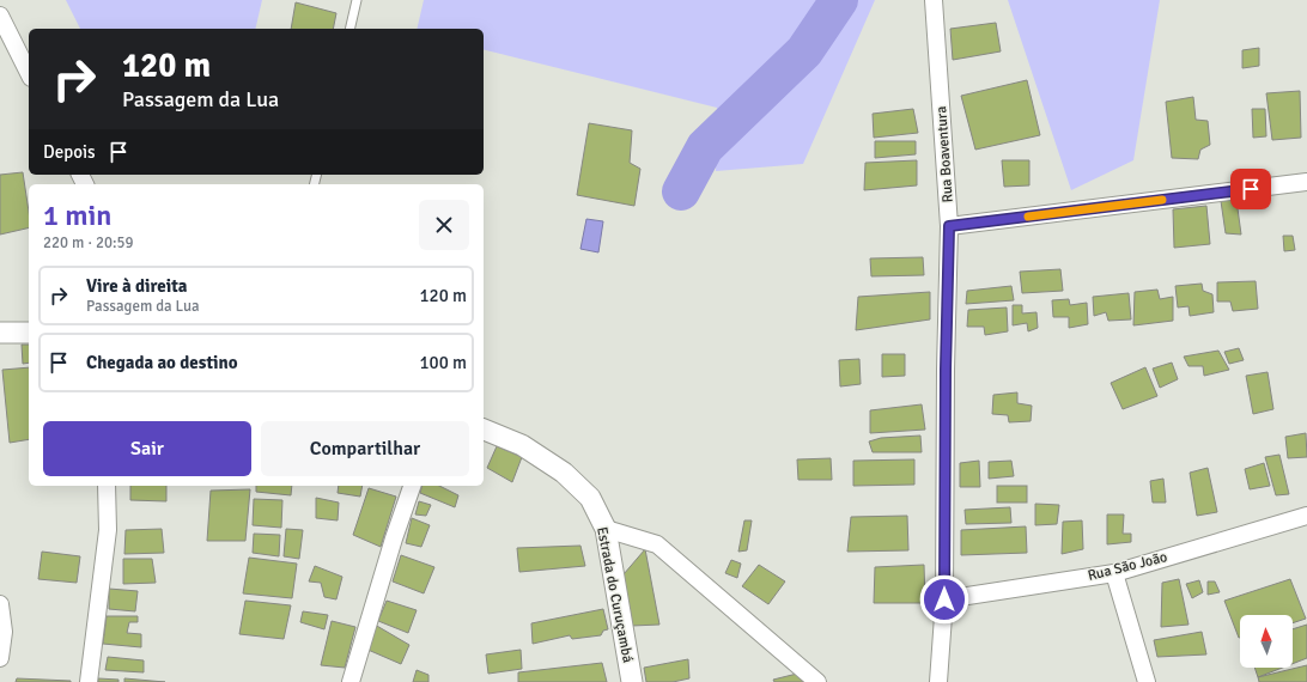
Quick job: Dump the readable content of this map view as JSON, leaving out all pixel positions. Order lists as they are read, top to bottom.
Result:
{
  "streets": {
    "street": ["Rua Boaventura", "Rua São João", "Estrada do Curuçambá"]
  },
  "crossings": [
    ["Rua Boaventura", "Rua São João"]
  ],
  "north": "top",
  "page": {
    "turn": ["120 m", "Passagem da Lua"],
    "then": "Depois",
    "heading": ["1 min", "220 m · 20:59"],
    "list": [
      {
        "name": "Vire à direita",
        "note": "Passagem da Lua",
        "value": "120 m"
      },
      {
        "name": "Chegada ao destino",
        "value": "100 m"
      }
    ],
    "buttons": ["Sair", "Compartilhar"]
  }
}
